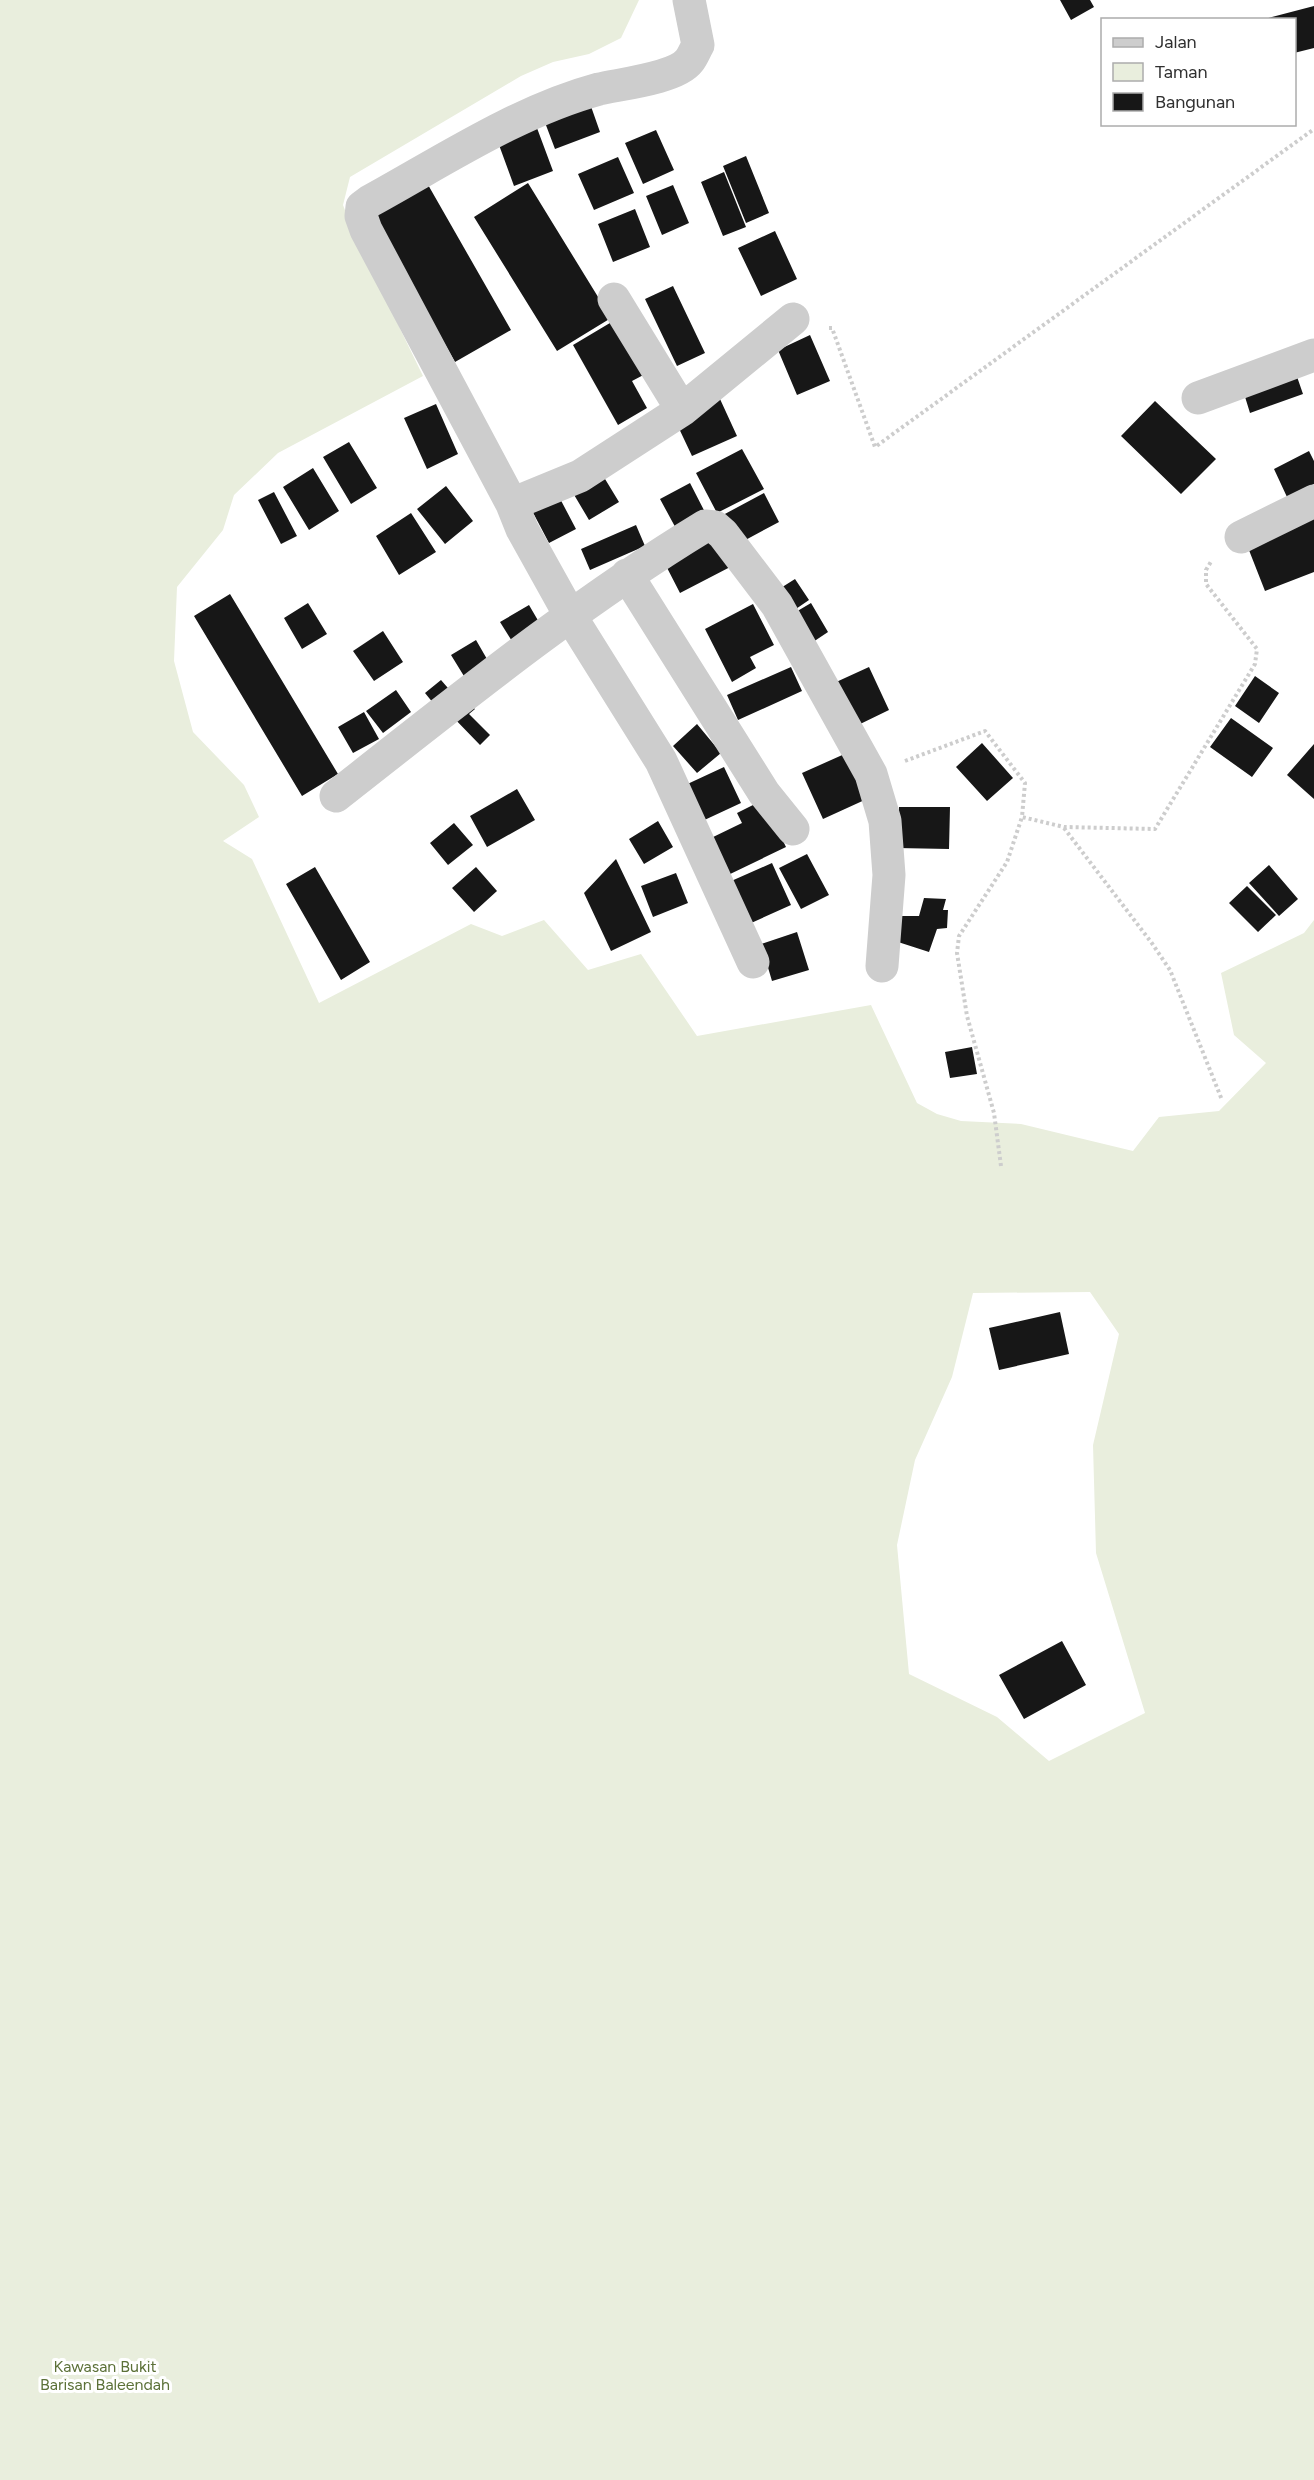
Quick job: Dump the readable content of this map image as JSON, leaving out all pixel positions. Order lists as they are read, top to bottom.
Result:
{
  "parks": ["Kawasan Bukit Barisan Baleendah"],
  "legend": ["Jalan", "Taman", "Bangunan"]
}
